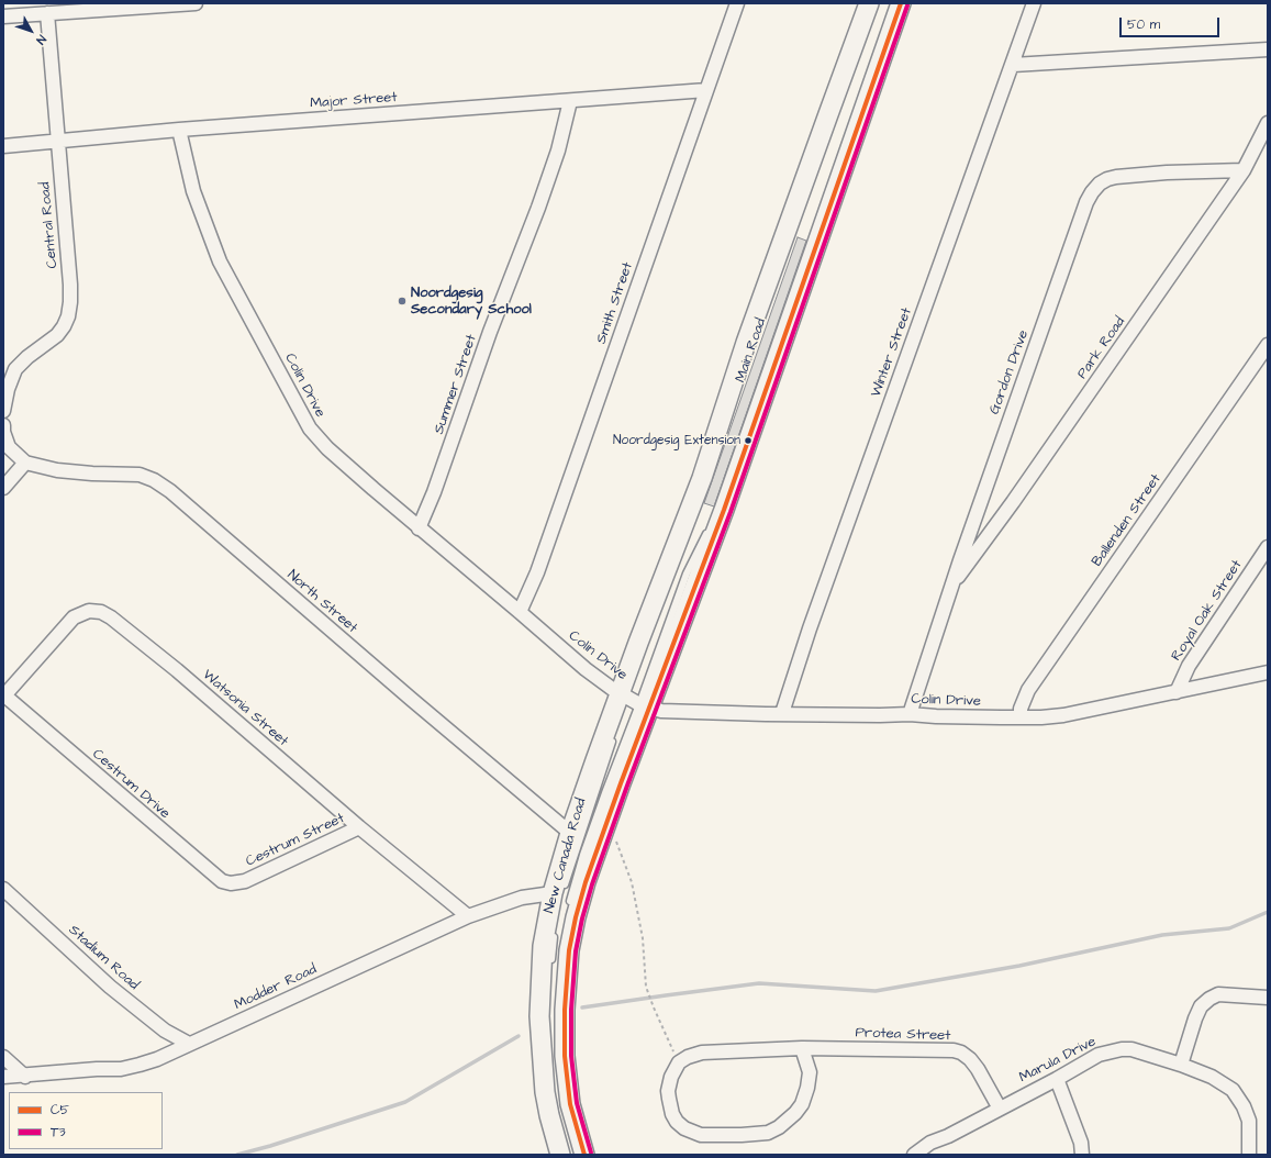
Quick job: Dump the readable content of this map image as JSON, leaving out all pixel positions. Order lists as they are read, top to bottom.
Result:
{
  "streets": {
    "main road": ["Main Road", "New Canada Road"],
    "street": [
      "Major Street",
      "Central Road",
      "Smith Street",
      "Park Road",
      "Winter Street",
      "Gordon Drive",
      "Summer Street",
      "Colin Drive",
      "Ballenden Street",
      "North Street",
      "Royal Oak Street",
      "Watsonia Street",
      "Cestrum Drive",
      "Cestrum Street",
      "Stadium Road",
      "Modder Road",
      "Protea Street",
      "Marula Drive"
    ]
  },
  "crossings": [
    ["Major Street", "Central Road"],
    ["Major Street", "Smith Street"],
    ["Major Street", "Summer Street"],
    ["Major Street", "Colin Drive"],
    ["Smith Street", "Colin Drive"],
    ["Park Road", "Gordon Drive"],
    ["Main Road", "Colin Drive"],
    ["Main Road", "New Canada Road"],
    ["Winter Street", "Colin Drive"],
    ["Gordon Drive", "Colin Drive"],
    ["Summer Street", "Colin Drive"],
    ["Colin Drive", "Ballenden Street"],
    ["Colin Drive", "Royal Oak Street"],
    ["Colin Drive", "New Canada Road"],
    ["North Street", "New Canada Road"],
    ["Watsonia Street", "Cestrum Drive"],
    ["Watsonia Street", "Cestrum Street"],
    ["Watsonia Street", "Modder Road"],
    ["Cestrum Drive", "Cestrum Street"],
    ["New Canada Road", "Modder Road"],
    ["Stadium Road", "Modder Road"],
    ["Protea Street", "Marula Drive"]
  ],
  "places": ["Noordgesig Secondary School", "Noordgesig Extension"],
  "lines": ["transit line C5", "transit line T3"],
  "legend": ["C5", "T3"],
  "scale_bar": "50 m",
  "north": "bottom right"
}
